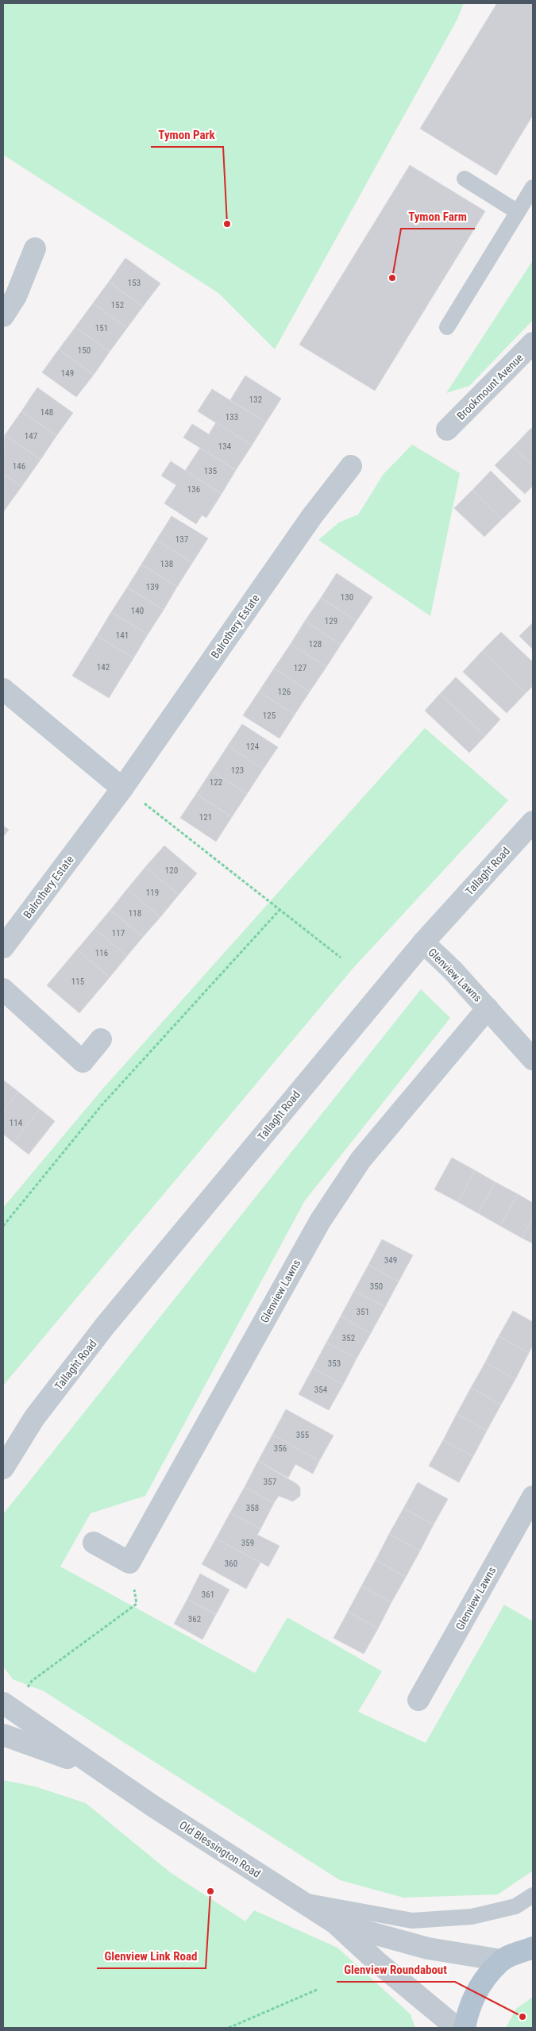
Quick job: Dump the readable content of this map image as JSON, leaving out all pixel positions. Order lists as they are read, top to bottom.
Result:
{
  "streets": {
    "street": [
      "Brookmount Avenue",
      "Balrothery Estate",
      "Tallaght Road",
      "Glenview Lawns",
      "Old Blessington Road"
    ]
  },
  "crossings": [
    ["Tallaght Road", "Glenview Lawns"]
  ],
  "places": [
    "Tymon Park",
    "Tymon Farm",
    "Glenview Link Road",
    "Glenview Roundabout"
  ],
  "house_numbers": [
    "153",
    "152",
    "151",
    "150",
    "149",
    "132",
    "148",
    "133",
    "147",
    "134",
    "146",
    "135",
    "136",
    "137",
    "138",
    "139",
    "130",
    "140",
    "129",
    "141",
    "128",
    "142",
    "127",
    "126",
    "125",
    "124",
    "123",
    "122",
    "121",
    "120",
    "119",
    "118",
    "117",
    "116",
    "115",
    "114",
    "349",
    "350",
    "351",
    "352",
    "353",
    "354",
    "355",
    "356",
    "357",
    "358",
    "359",
    "360",
    "361",
    "362"
  ]
}
